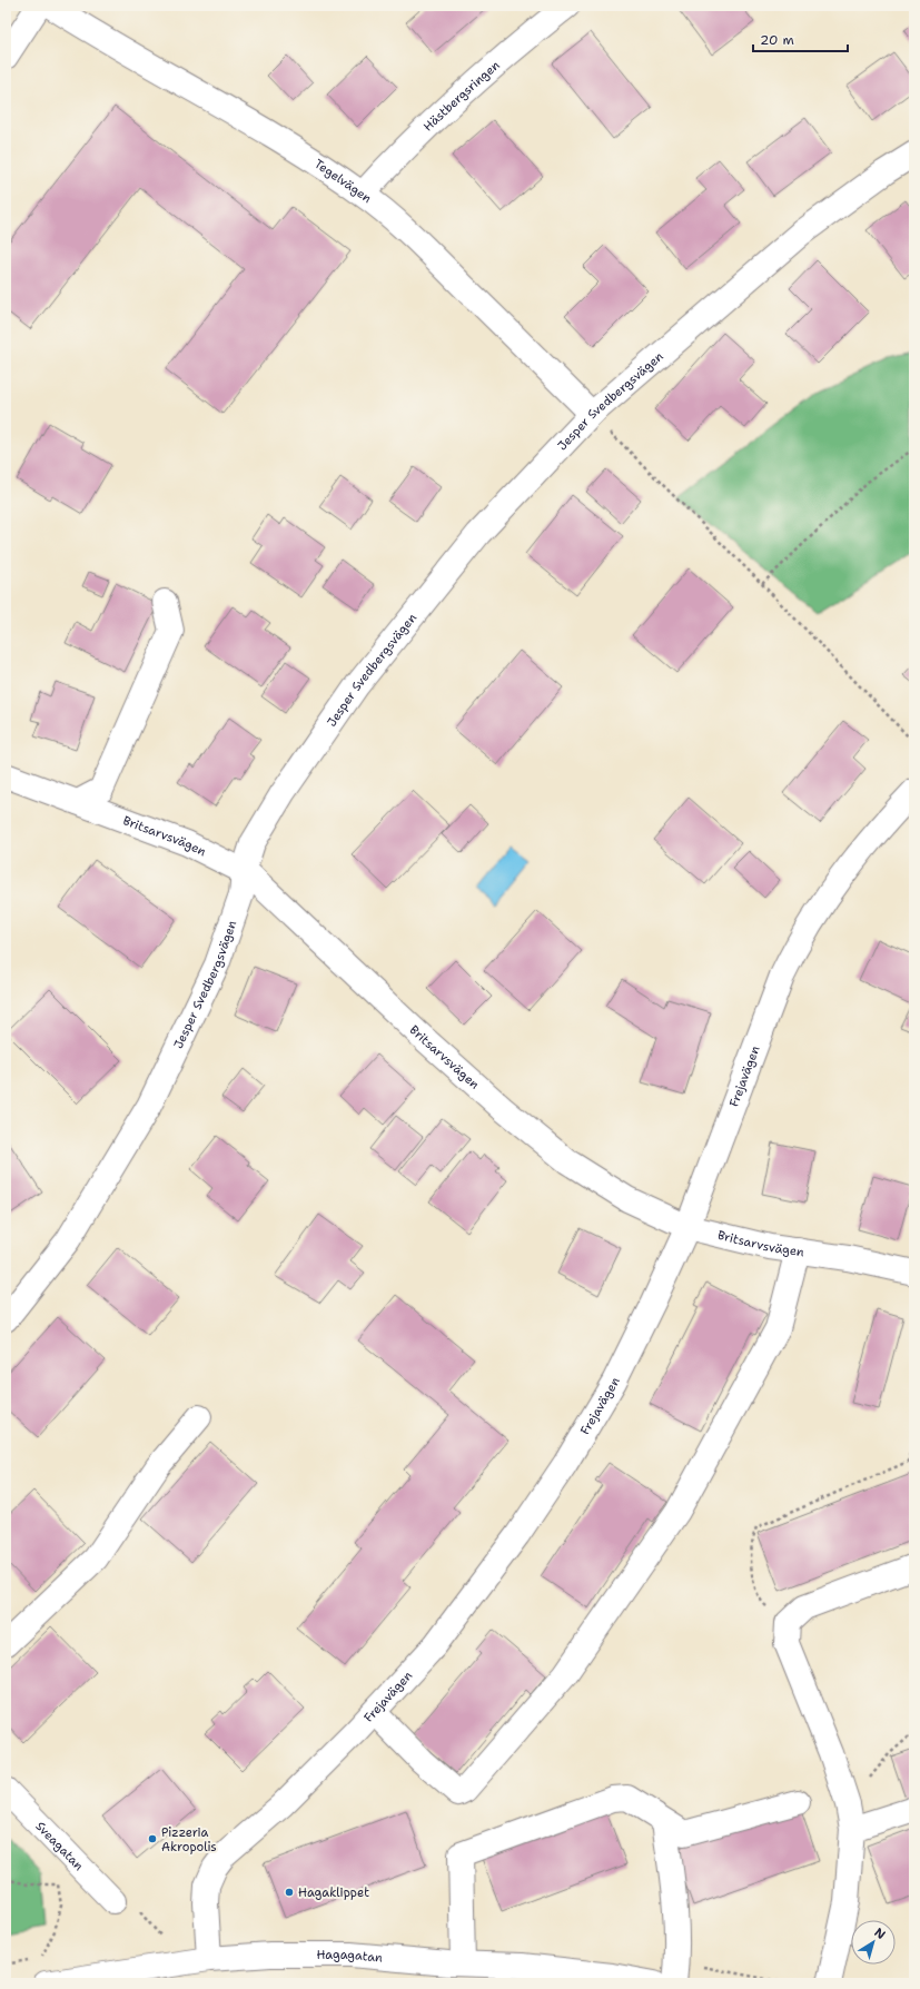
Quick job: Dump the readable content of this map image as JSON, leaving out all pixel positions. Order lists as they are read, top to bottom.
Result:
{
  "streets": {
    "street": [
      "Hästbergsringen",
      "Tegelvägen",
      "Jesper Svedbergsvägen",
      "Britsarvsvägen",
      "Frejavägen",
      "Sveagatan",
      "Hagagatan"
    ]
  },
  "crossings": [
    ["Hästbergsringen", "Tegelvägen"],
    ["Tegelvägen", "Jesper Svedbergsvägen"],
    ["Jesper Svedbergsvägen", "Britsarvsvägen"],
    ["Britsarvsvägen", "Frejavägen"],
    ["Frejavägen", "Hagagatan"]
  ],
  "places": ["Pizzeria Akropolis", "Hagaklippet"],
  "scale_bar": "20 m",
  "north": "top right"
}
